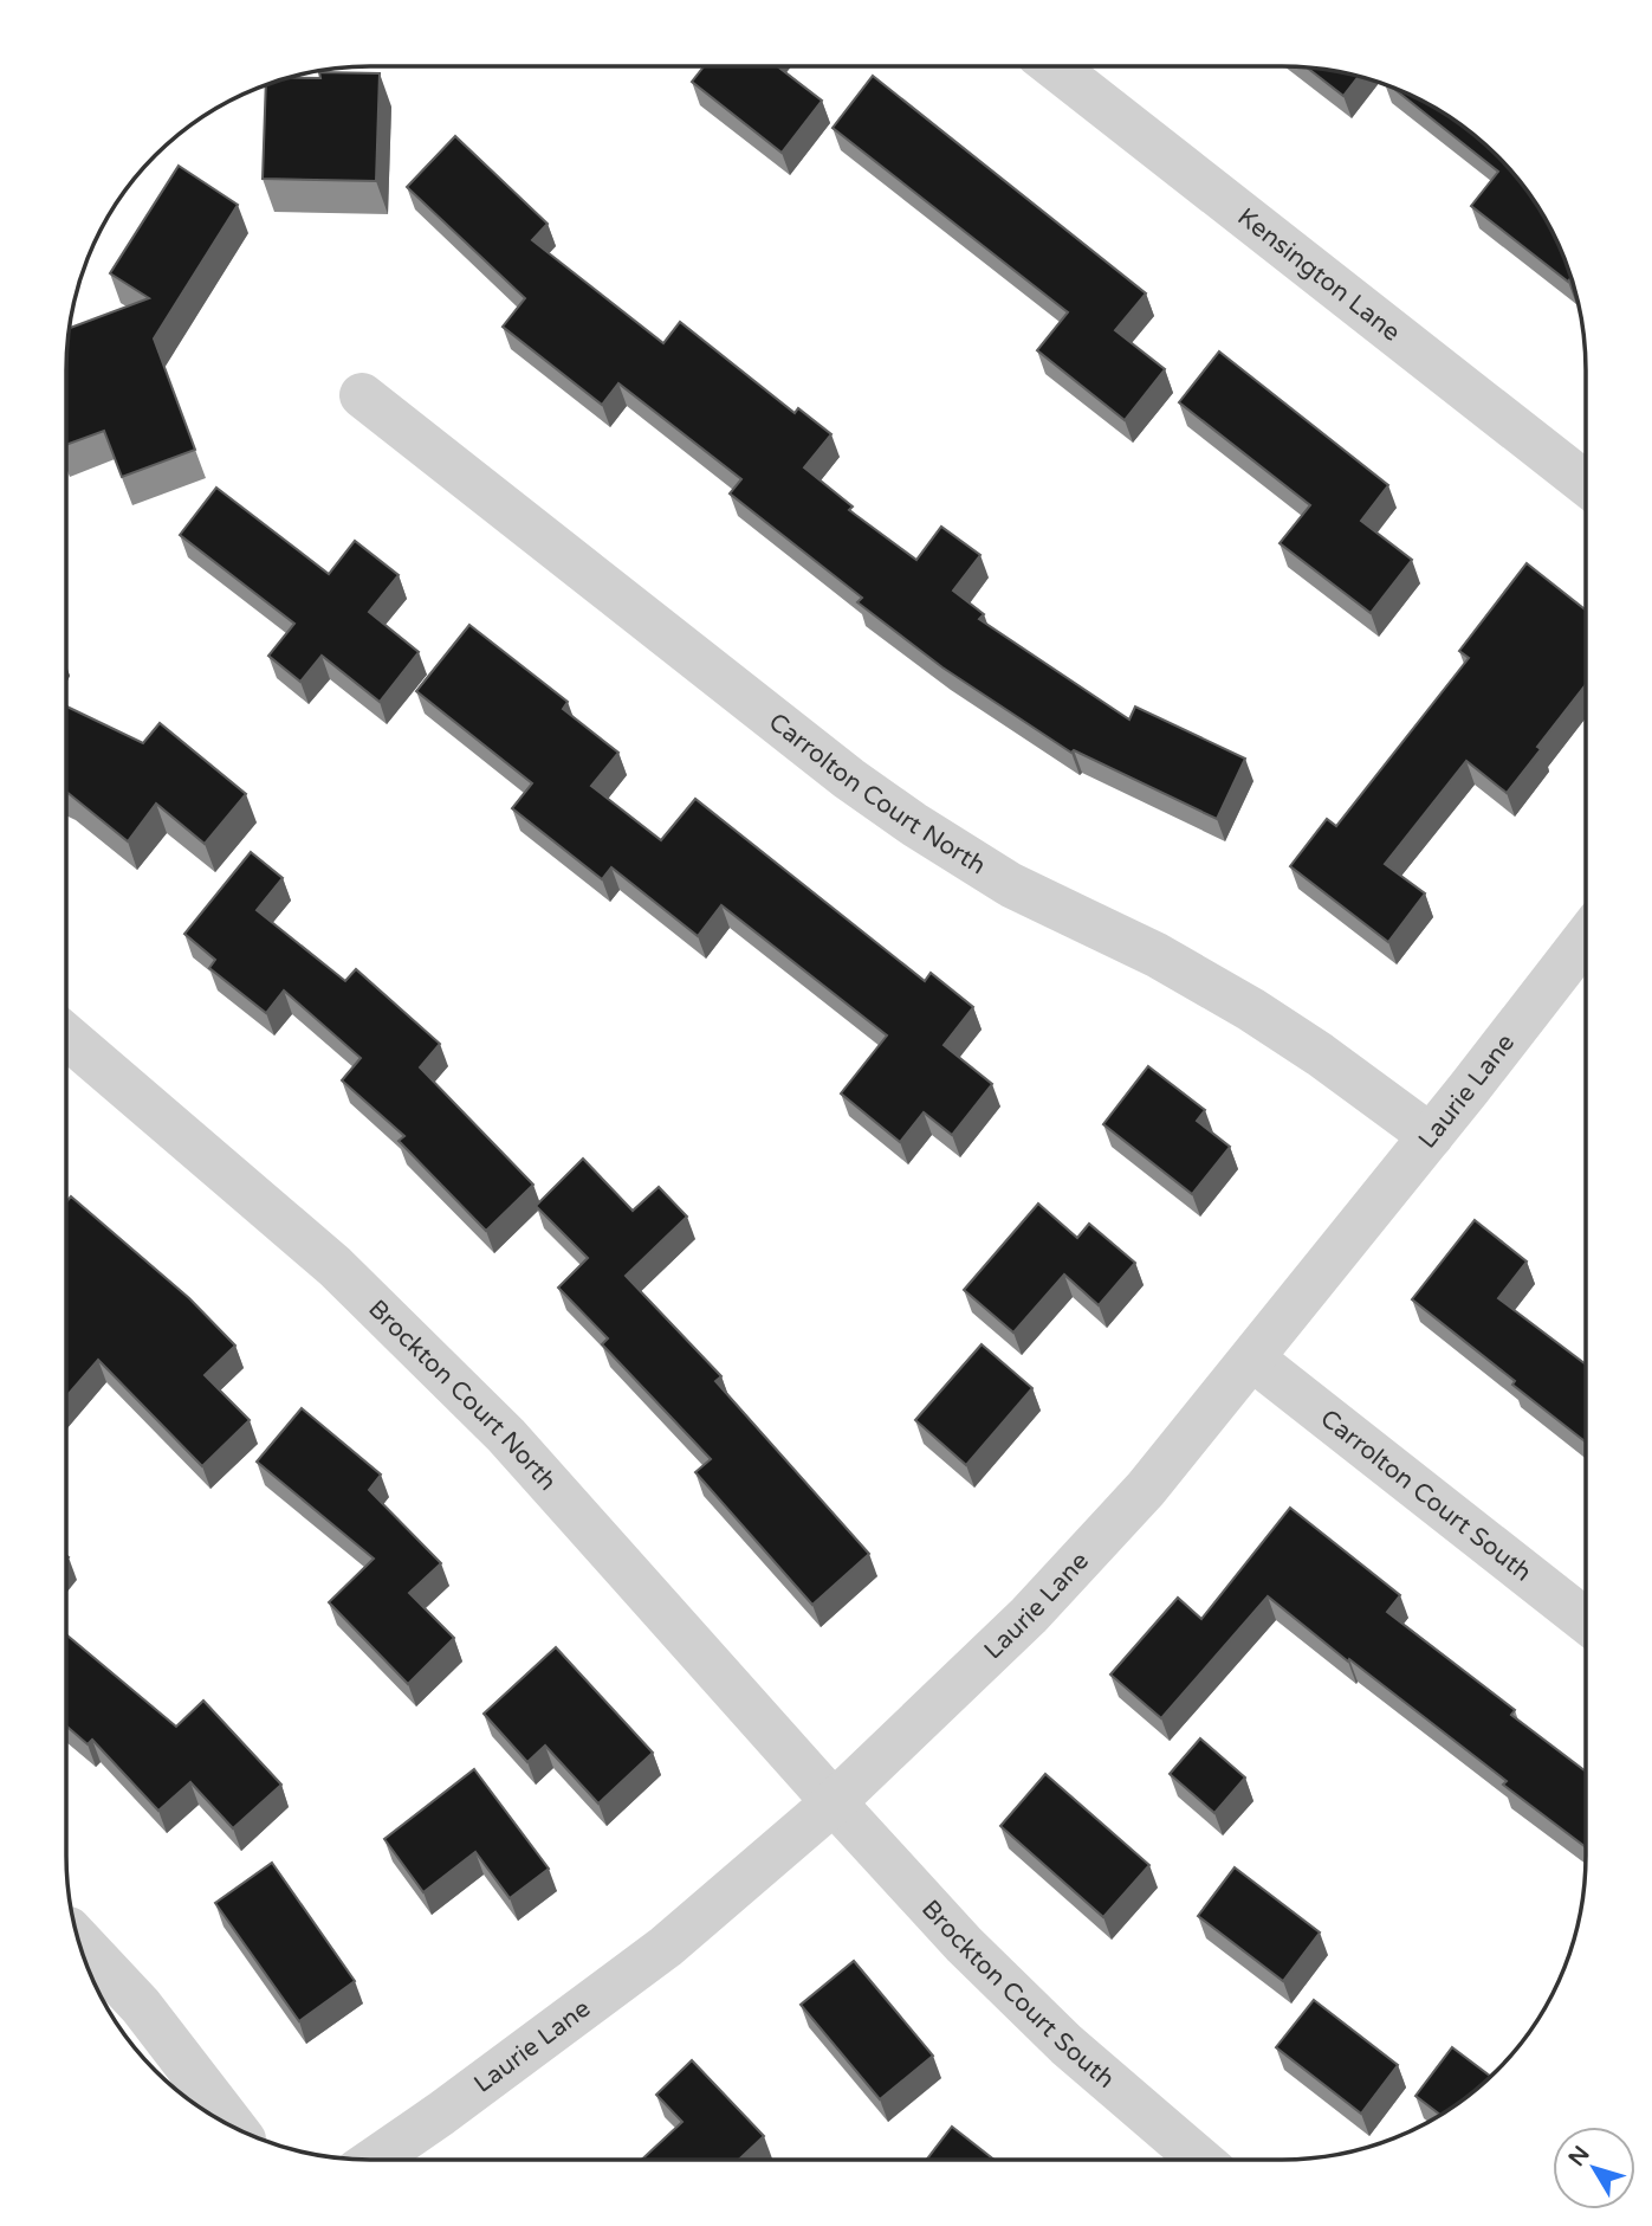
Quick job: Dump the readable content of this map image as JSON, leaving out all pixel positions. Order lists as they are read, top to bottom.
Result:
{
  "streets": {
    "street": [
      "Kensington Lane",
      "Carrolton Court North",
      "Laurie Lane",
      "Brockton Court North",
      "Carrolton Court South",
      "Brockton Court South"
    ]
  },
  "crossings": [
    ["Carrolton Court North", "Laurie Lane"],
    ["Laurie Lane", "Brockton Court North"],
    ["Laurie Lane", "Carrolton Court South"],
    ["Laurie Lane", "Brockton Court South"],
    ["Brockton Court North", "Brockton Court South"]
  ],
  "north": "top left"
}
